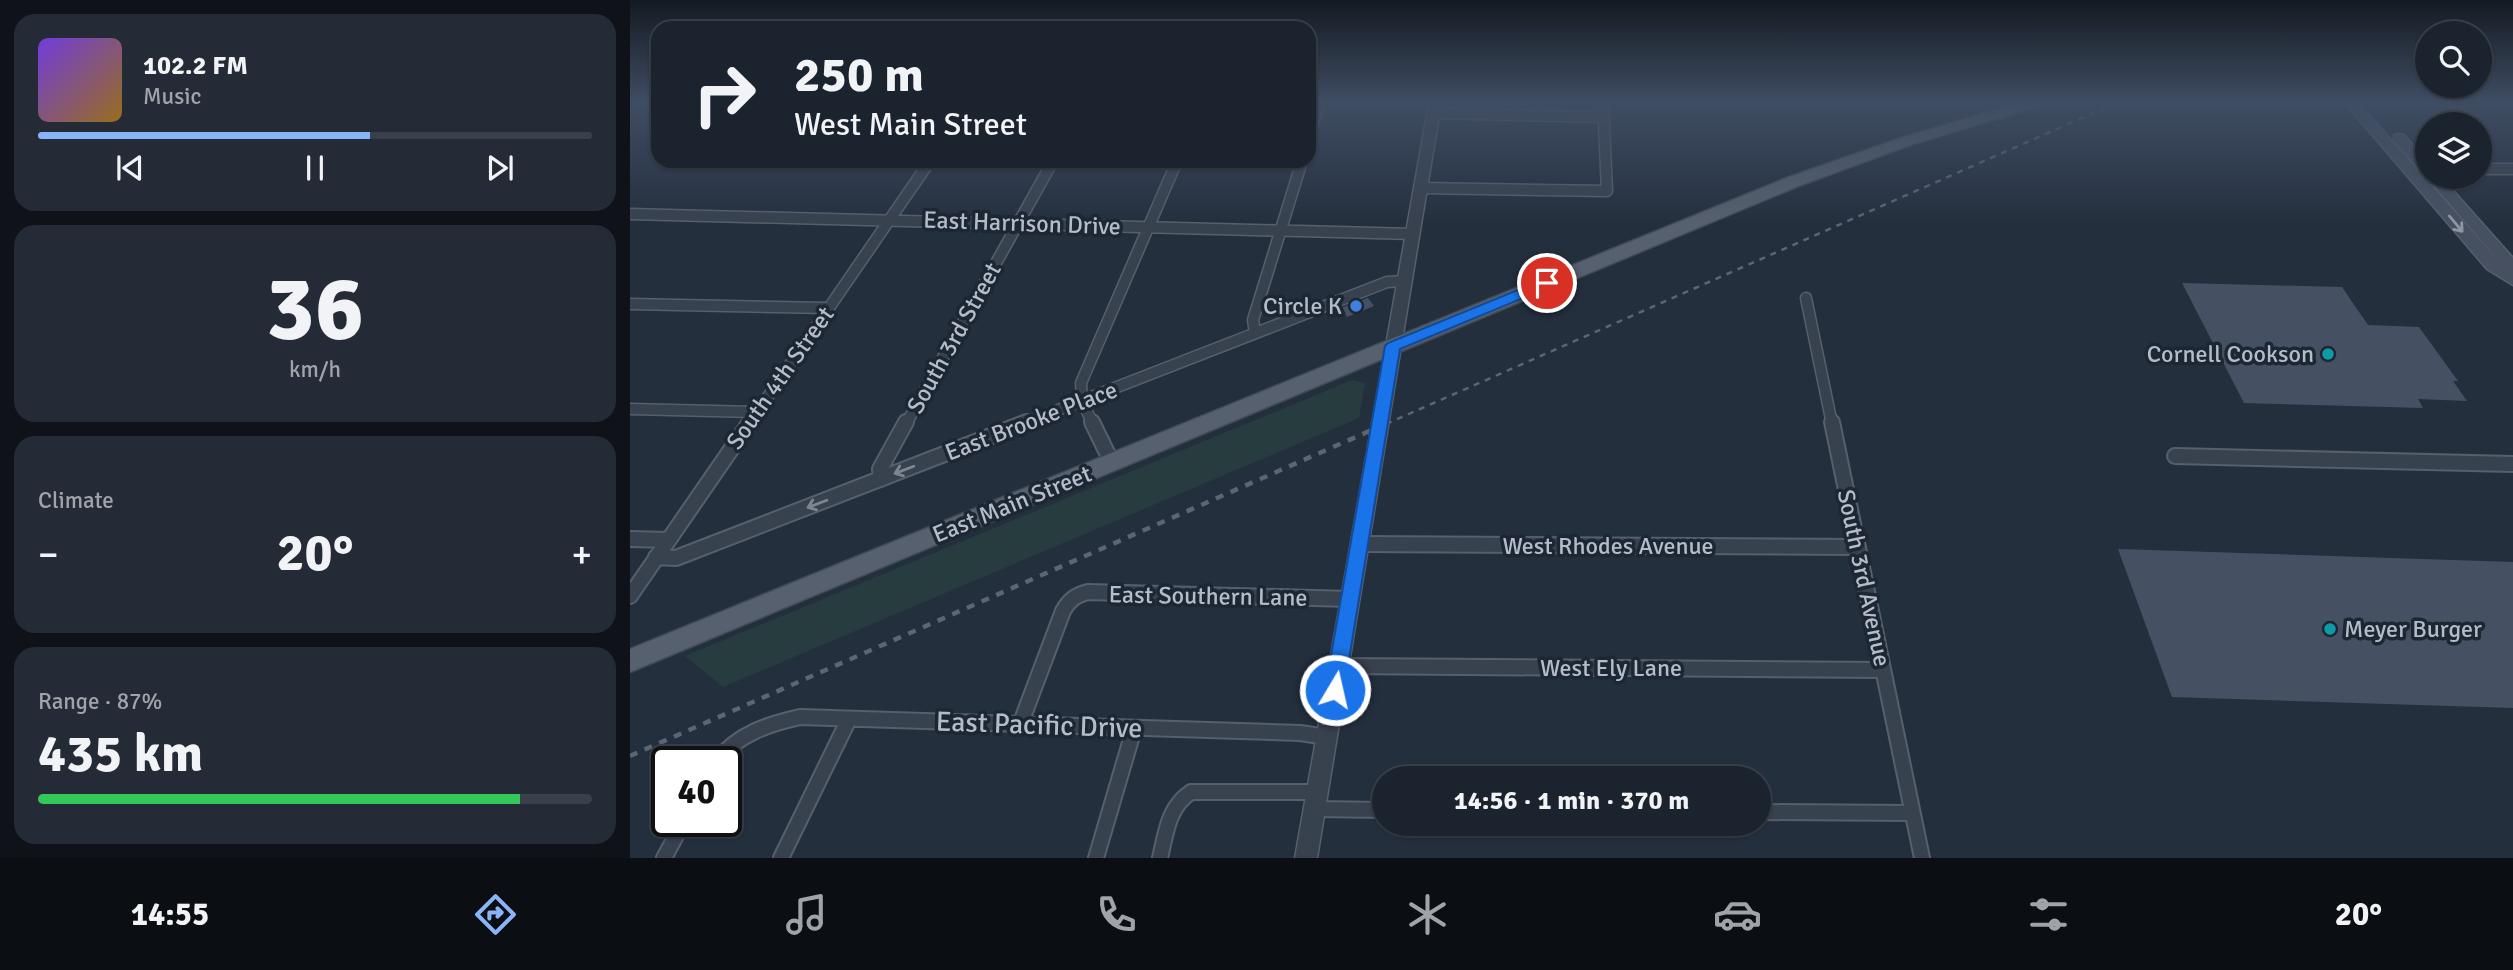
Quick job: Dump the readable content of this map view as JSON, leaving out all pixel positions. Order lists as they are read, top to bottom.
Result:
{
  "streets": {
    "main road": ["East Main Street"],
    "street": [
      "East Harrison Drive",
      "South 3rd Street",
      "South 4th Street",
      "East Brooke Place",
      "West Rhodes Avenue",
      "South 3rd Avenue",
      "East Southern Lane",
      "West Ely Lane",
      "East Pacific Drive"
    ]
  },
  "crossings": [
    ["East Harrison Drive", "South 3rd Street"],
    ["East Harrison Drive", "South 4th Street"],
    ["South 3rd Street", "East Brooke Place"],
    ["South 4th Street", "East Brooke Place"],
    ["West Rhodes Avenue", "South 3rd Avenue"],
    ["South 3rd Avenue", "West Ely Lane"],
    ["East Southern Lane", "East Pacific Drive"]
  ],
  "one_way": ["East Brooke Place"],
  "places": ["Circle K", "Cornell Cookson", "Meyer Burger"],
  "page": {
    "turn": ["250 m", "West Main Street"],
    "song": ["102.2 FM", "Music"],
    "tile": [
      ["36", "km/h"],
      "Climate",
      ["Range · 87%", "435 km"]
    ],
    "heat": ["−", "20°", "+"],
    "limit": "40",
    "trip": "14:56 · 1 min · 370 m",
    "tabs": ["14:55", "20°"]
  }
}
